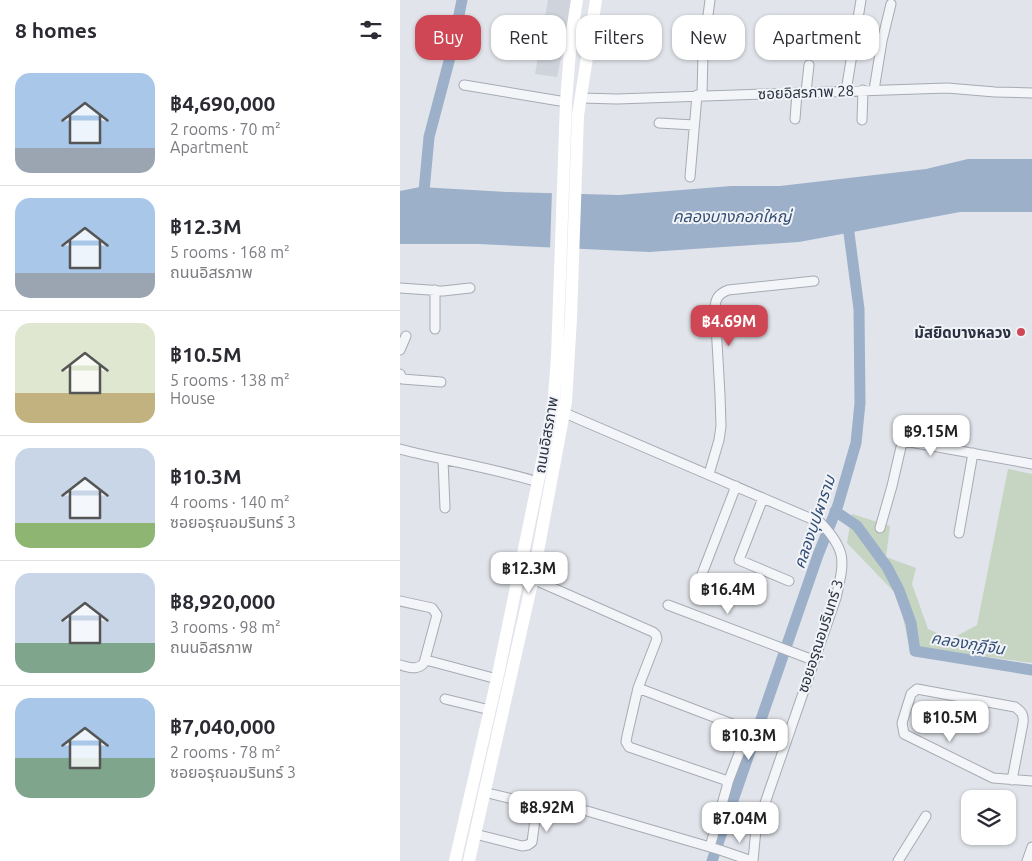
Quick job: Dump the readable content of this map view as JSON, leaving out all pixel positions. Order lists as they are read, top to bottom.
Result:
{
  "streets": {
    "main road": ["ถนนอิสรภาพ"],
    "street": ["ซอยอิสรภาพ 28", "ซอยอรุณอมรินทร์ 3"]
  },
  "crossings": [
    ["ถนนอิสรภาพ", "ซอยอรุณอมรินทร์ 3"]
  ],
  "water": ["คลองบางกอกใหญ่", "คลองบุปผาราม", "คลองกุฎีจีน"],
  "places": ["มัสยิดบางหลวง"],
  "page": {
    "heading": "8 homes",
    "chip": [
      "Buy",
      "Rent",
      "Filters",
      "New",
      "Apartment"
    ],
    "list": [
      {
        "name": "฿4,690,000",
        "note": "2 rooms · 70 m² · Apartment"
      },
      {
        "name": "฿12.3M",
        "note": "5 rooms · 168 m² · ถนนอิสรภาพ"
      },
      {
        "name": "฿10.5M",
        "note": "5 rooms · 138 m² · House"
      },
      {
        "name": "฿10.3M",
        "note": "4 rooms · 140 m² · ซอยอรุณอมรินทร์ 3"
      },
      {
        "name": "฿8,920,000",
        "note": "3 rooms · 98 m² · ถนนอิสรภาพ"
      },
      {
        "name": "฿7,040,000",
        "note": "2 rooms · 78 m² · ซอยอรุณอมรินทร์ 3"
      }
    ],
    "price": [
      "฿4.69M",
      "฿9.15M",
      "฿12.3M",
      "฿16.4M",
      "฿10.5M",
      "฿10.3M",
      "฿8.92M",
      "฿7.04M"
    ]
  }
}
